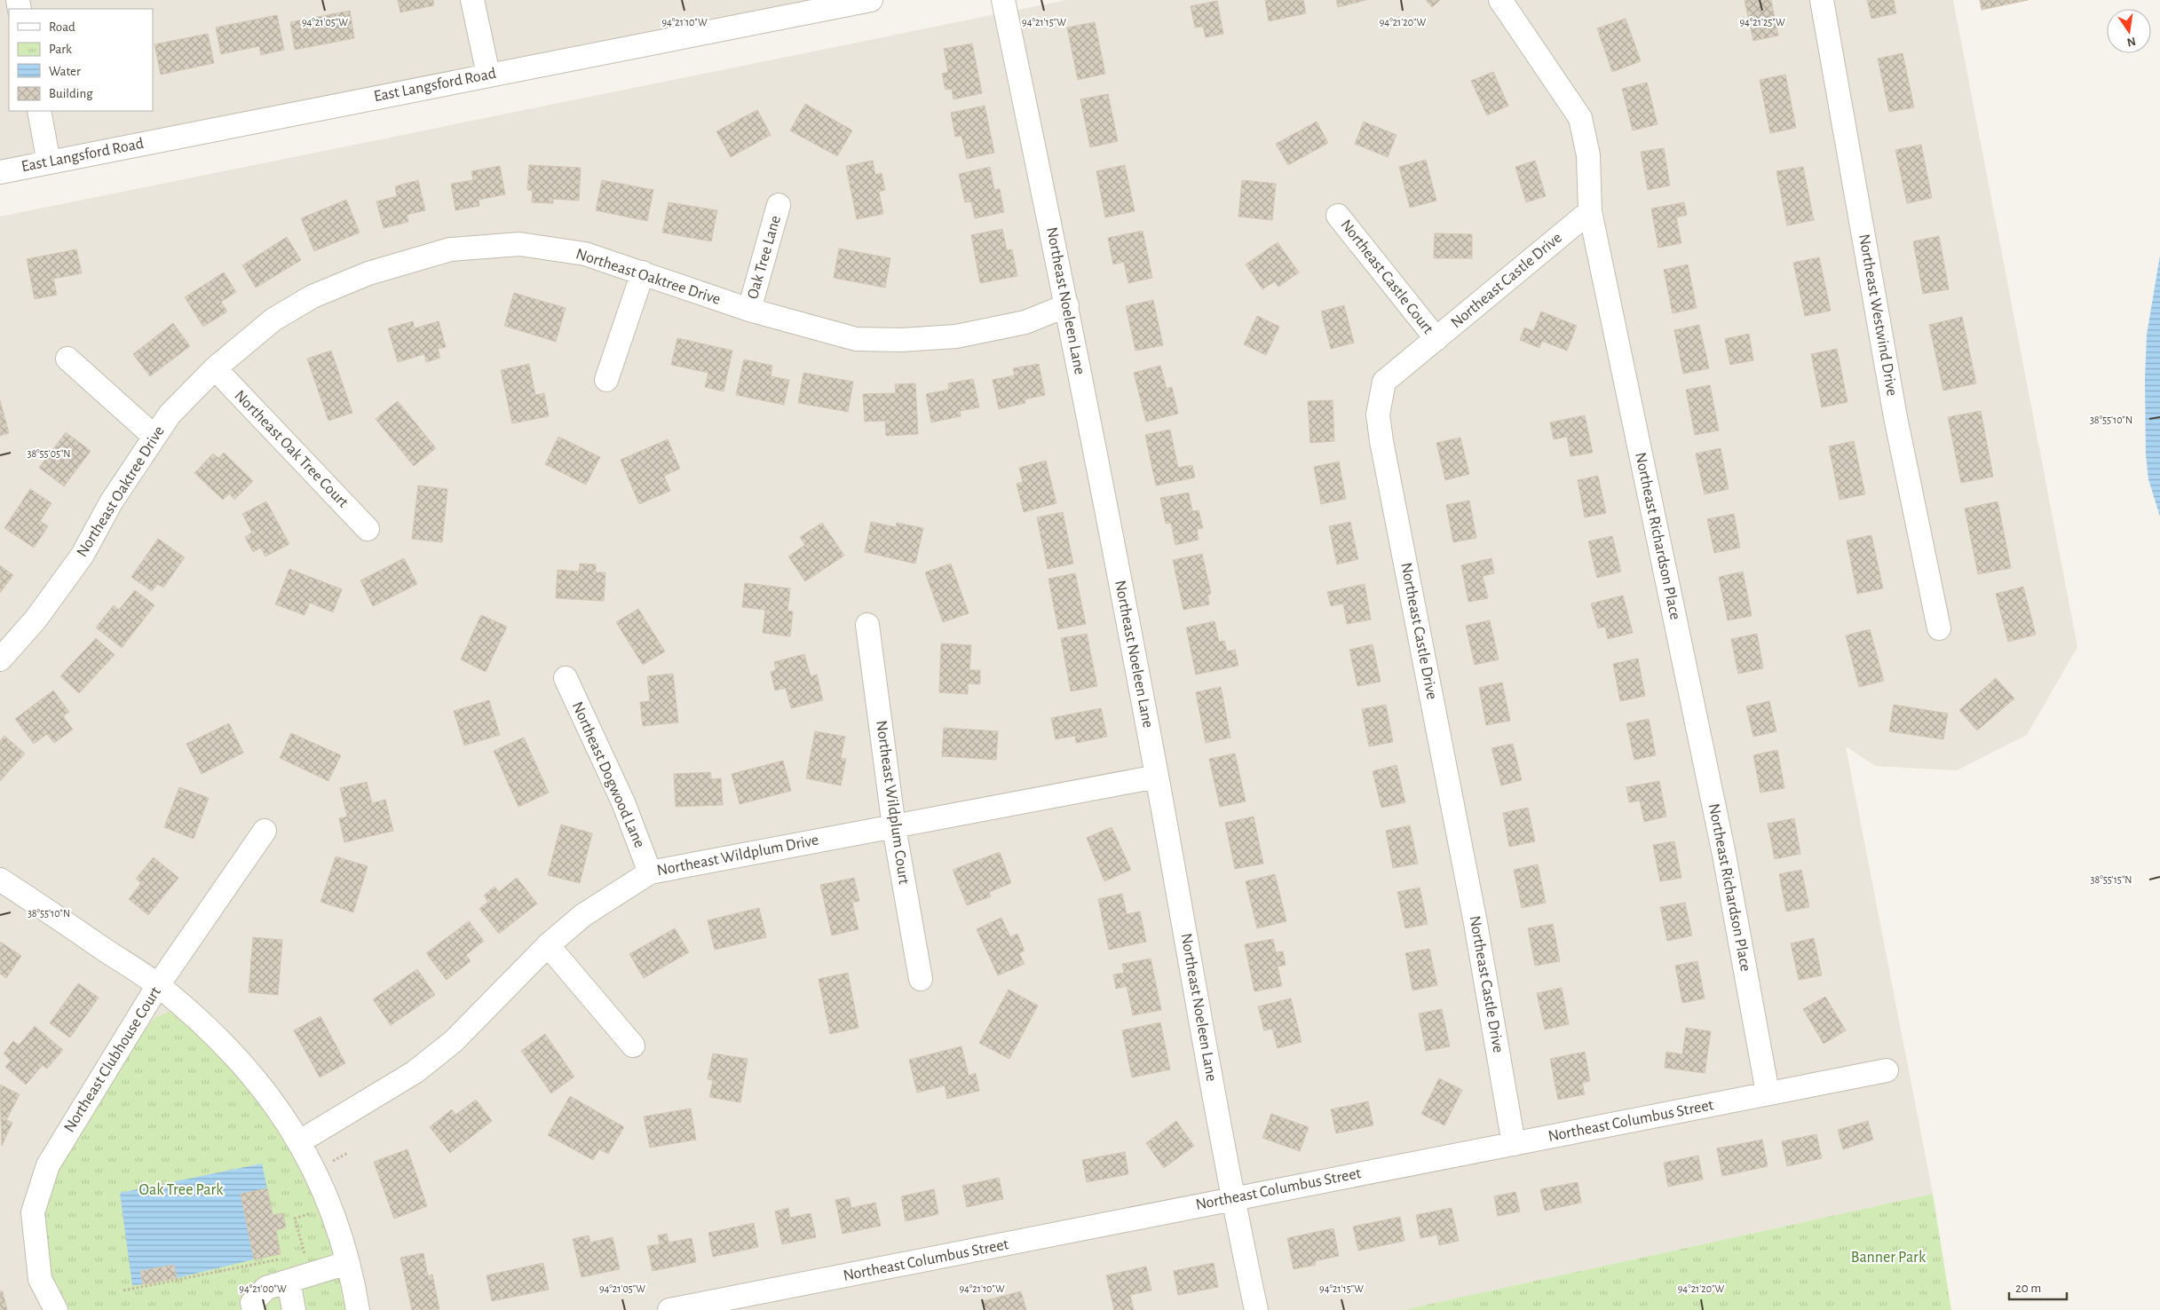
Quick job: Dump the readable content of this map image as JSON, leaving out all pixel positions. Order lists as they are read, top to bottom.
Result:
{
  "streets": {
    "street": [
      "East Langsford Road",
      "Oak Tree Lane",
      "Northeast Oaktree Drive",
      "Northeast Castle Court",
      "Northeast Castle Drive",
      "Northeast Noeleen Lane",
      "Northeast Westwind Drive",
      "Northeast Oak Tree Court",
      "Northeast Richardson Place",
      "Northeast Dogwood Lane",
      "Northeast Wildplum Court",
      "Northeast Wildplum Drive",
      "Northeast Clubhouse Court",
      "Northeast Columbus Street"
    ]
  },
  "crossings": [
    ["Oak Tree Lane", "Northeast Oaktree Drive"],
    ["Northeast Oaktree Drive", "Northeast Noeleen Lane"],
    ["Northeast Oaktree Drive", "Northeast Oak Tree Court"],
    ["Northeast Castle Court", "Northeast Castle Drive"],
    ["Northeast Castle Drive", "Northeast Richardson Place"],
    ["Northeast Castle Drive", "Northeast Columbus Street"],
    ["Northeast Noeleen Lane", "Northeast Wildplum Drive"],
    ["Northeast Noeleen Lane", "Northeast Columbus Street"],
    ["Northeast Richardson Place", "Northeast Columbus Street"],
    ["Northeast Dogwood Lane", "Northeast Wildplum Drive"],
    ["Northeast Wildplum Court", "Northeast Wildplum Drive"]
  ],
  "parks": ["Oak Tree Park", "Banner Park"],
  "legend": [
    "Road",
    "Park",
    "Water",
    "Building"
  ],
  "scale_bar": "20 m",
  "north": "bottom",
  "coordinates": [
    "94°21'05\"W",
    "94°21'10\"W",
    "94°21'15\"W",
    "94°21'20\"W",
    "94°21'25\"W",
    "38°55'10\"N",
    "38°55'05\"N",
    "38°55'15\"N",
    "94°21'00\"W"
  ]
}
